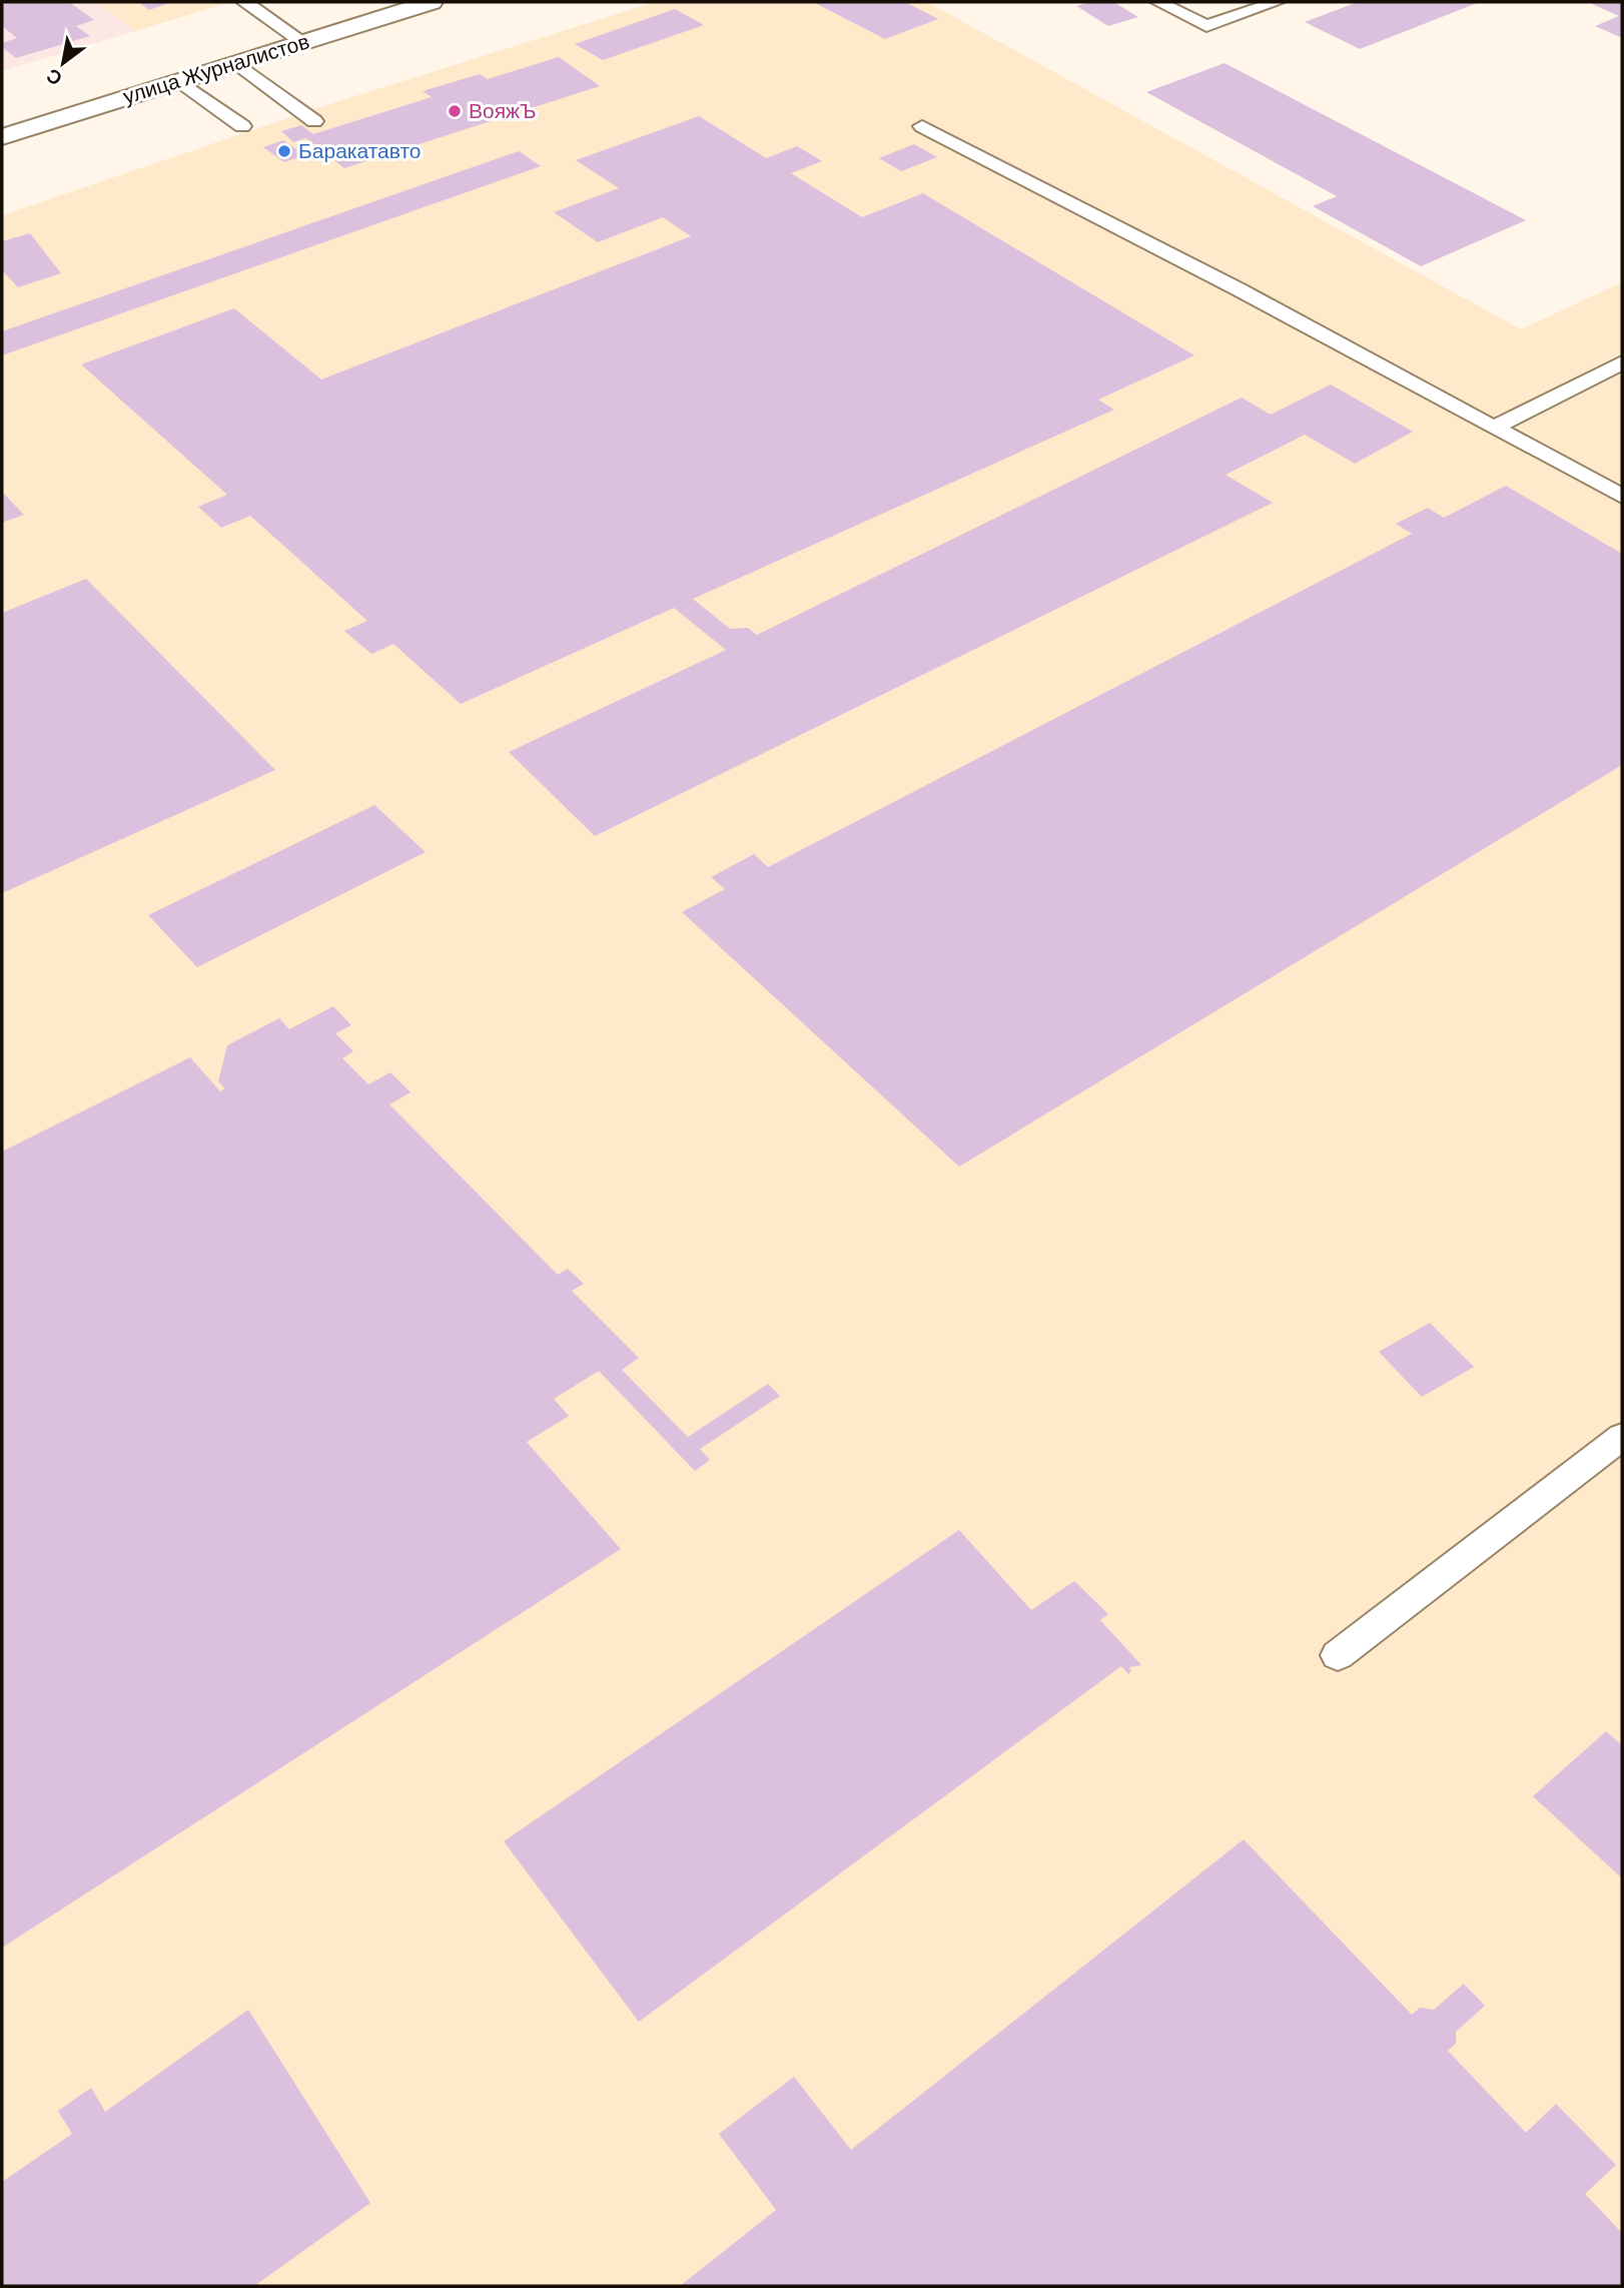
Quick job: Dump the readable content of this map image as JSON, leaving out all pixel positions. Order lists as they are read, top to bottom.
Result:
{
  "streets": {
    "street": ["улица Журналистов"]
  },
  "places": ["ВояжЪ", "Баракатавто"],
  "north": "bottom left"
}
